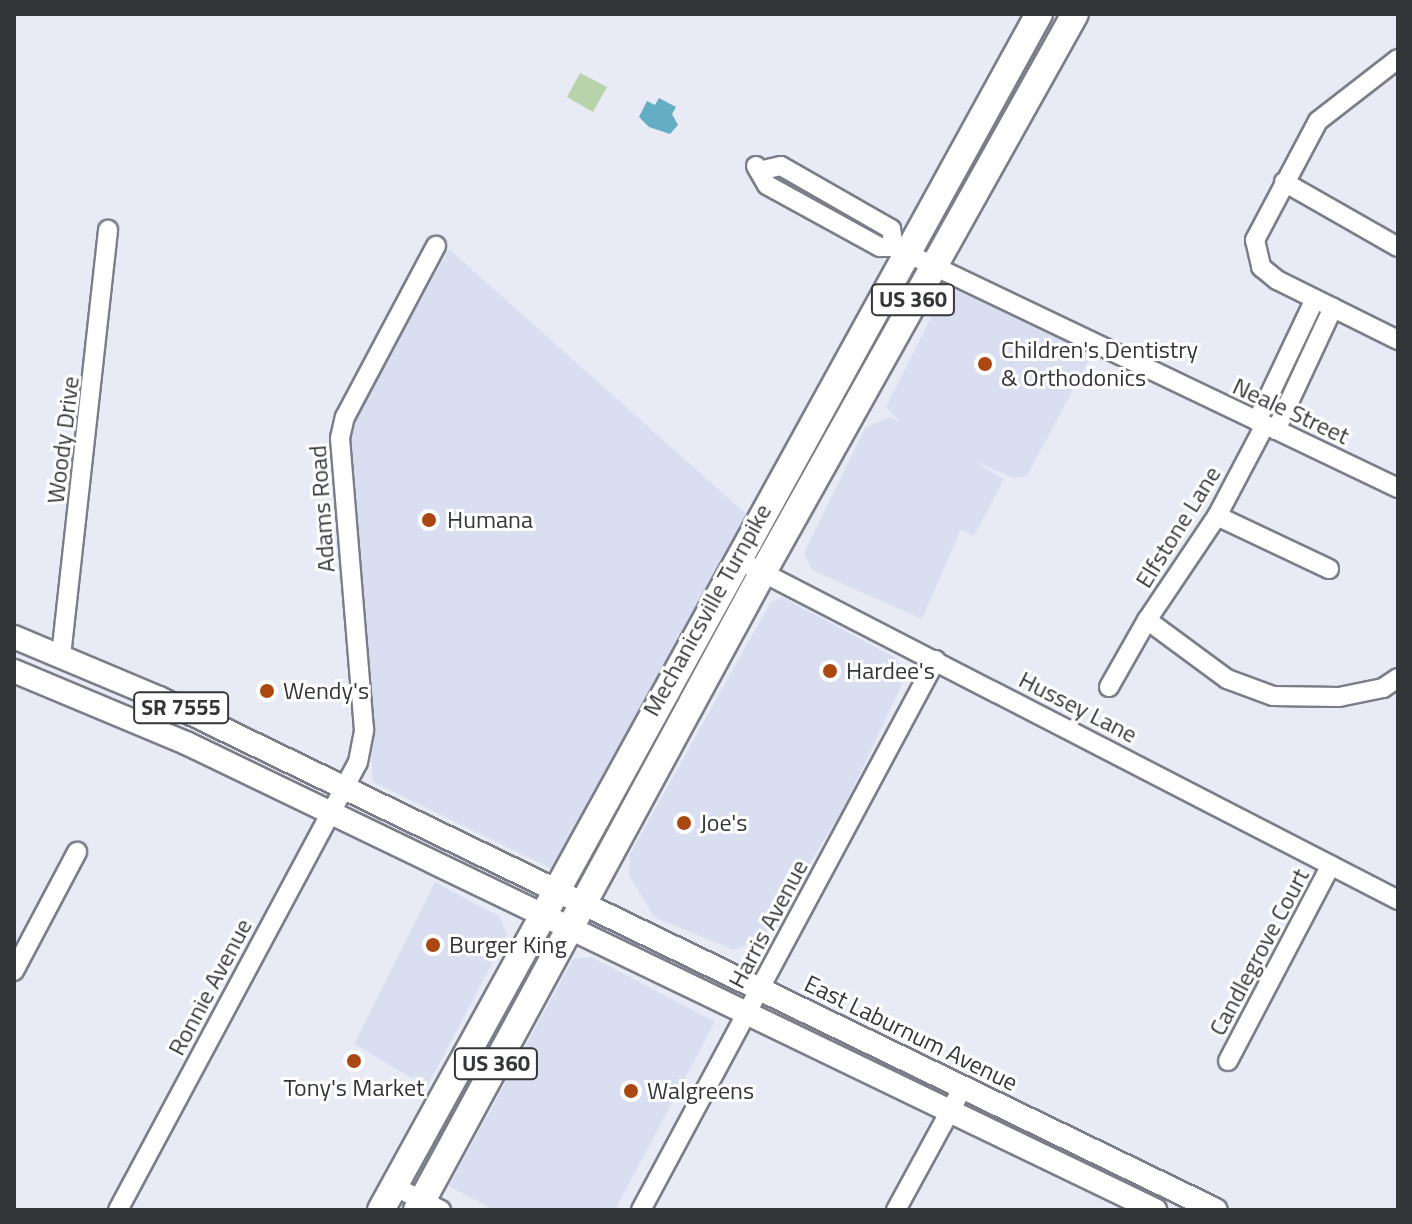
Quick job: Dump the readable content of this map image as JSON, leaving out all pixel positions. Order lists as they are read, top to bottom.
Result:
{
  "streets": {
    "highway": ["US 360", "Mechanicsville Turnpike"],
    "main road": ["SR 7555", "East Laburnum Avenue"],
    "street": [
      "Neale Street",
      "Woody Drive",
      "Adams Road",
      "Elfstone Lane",
      "Hussey Lane",
      "Harris Avenue",
      "Candlegrove Court",
      "Ronnie Avenue"
    ]
  },
  "crossings": [
    ["Neale Street", "Elfstone Lane"],
    ["Neale Street", "Mechanicsville Turnpike"],
    ["Woody Drive", "SR 7555"],
    ["Adams Road", "SR 7555"],
    ["Adams Road", "Ronnie Avenue"],
    ["Mechanicsville Turnpike", "Hussey Lane"],
    ["Mechanicsville Turnpike", "SR 7555"],
    ["Mechanicsville Turnpike", "East Laburnum Avenue"],
    ["Hussey Lane", "Harris Avenue"],
    ["Hussey Lane", "Candlegrove Court"],
    ["SR 7555", "Ronnie Avenue"],
    ["SR 7555", "East Laburnum Avenue"],
    ["Harris Avenue", "East Laburnum Avenue"]
  ],
  "places": [
    "Children's Dentistry & Orthodonics",
    "Humana",
    "Hardee's",
    "Wendy's",
    "Joe's",
    "Burger King",
    "Tony's Market",
    "Walgreens"
  ]
}
